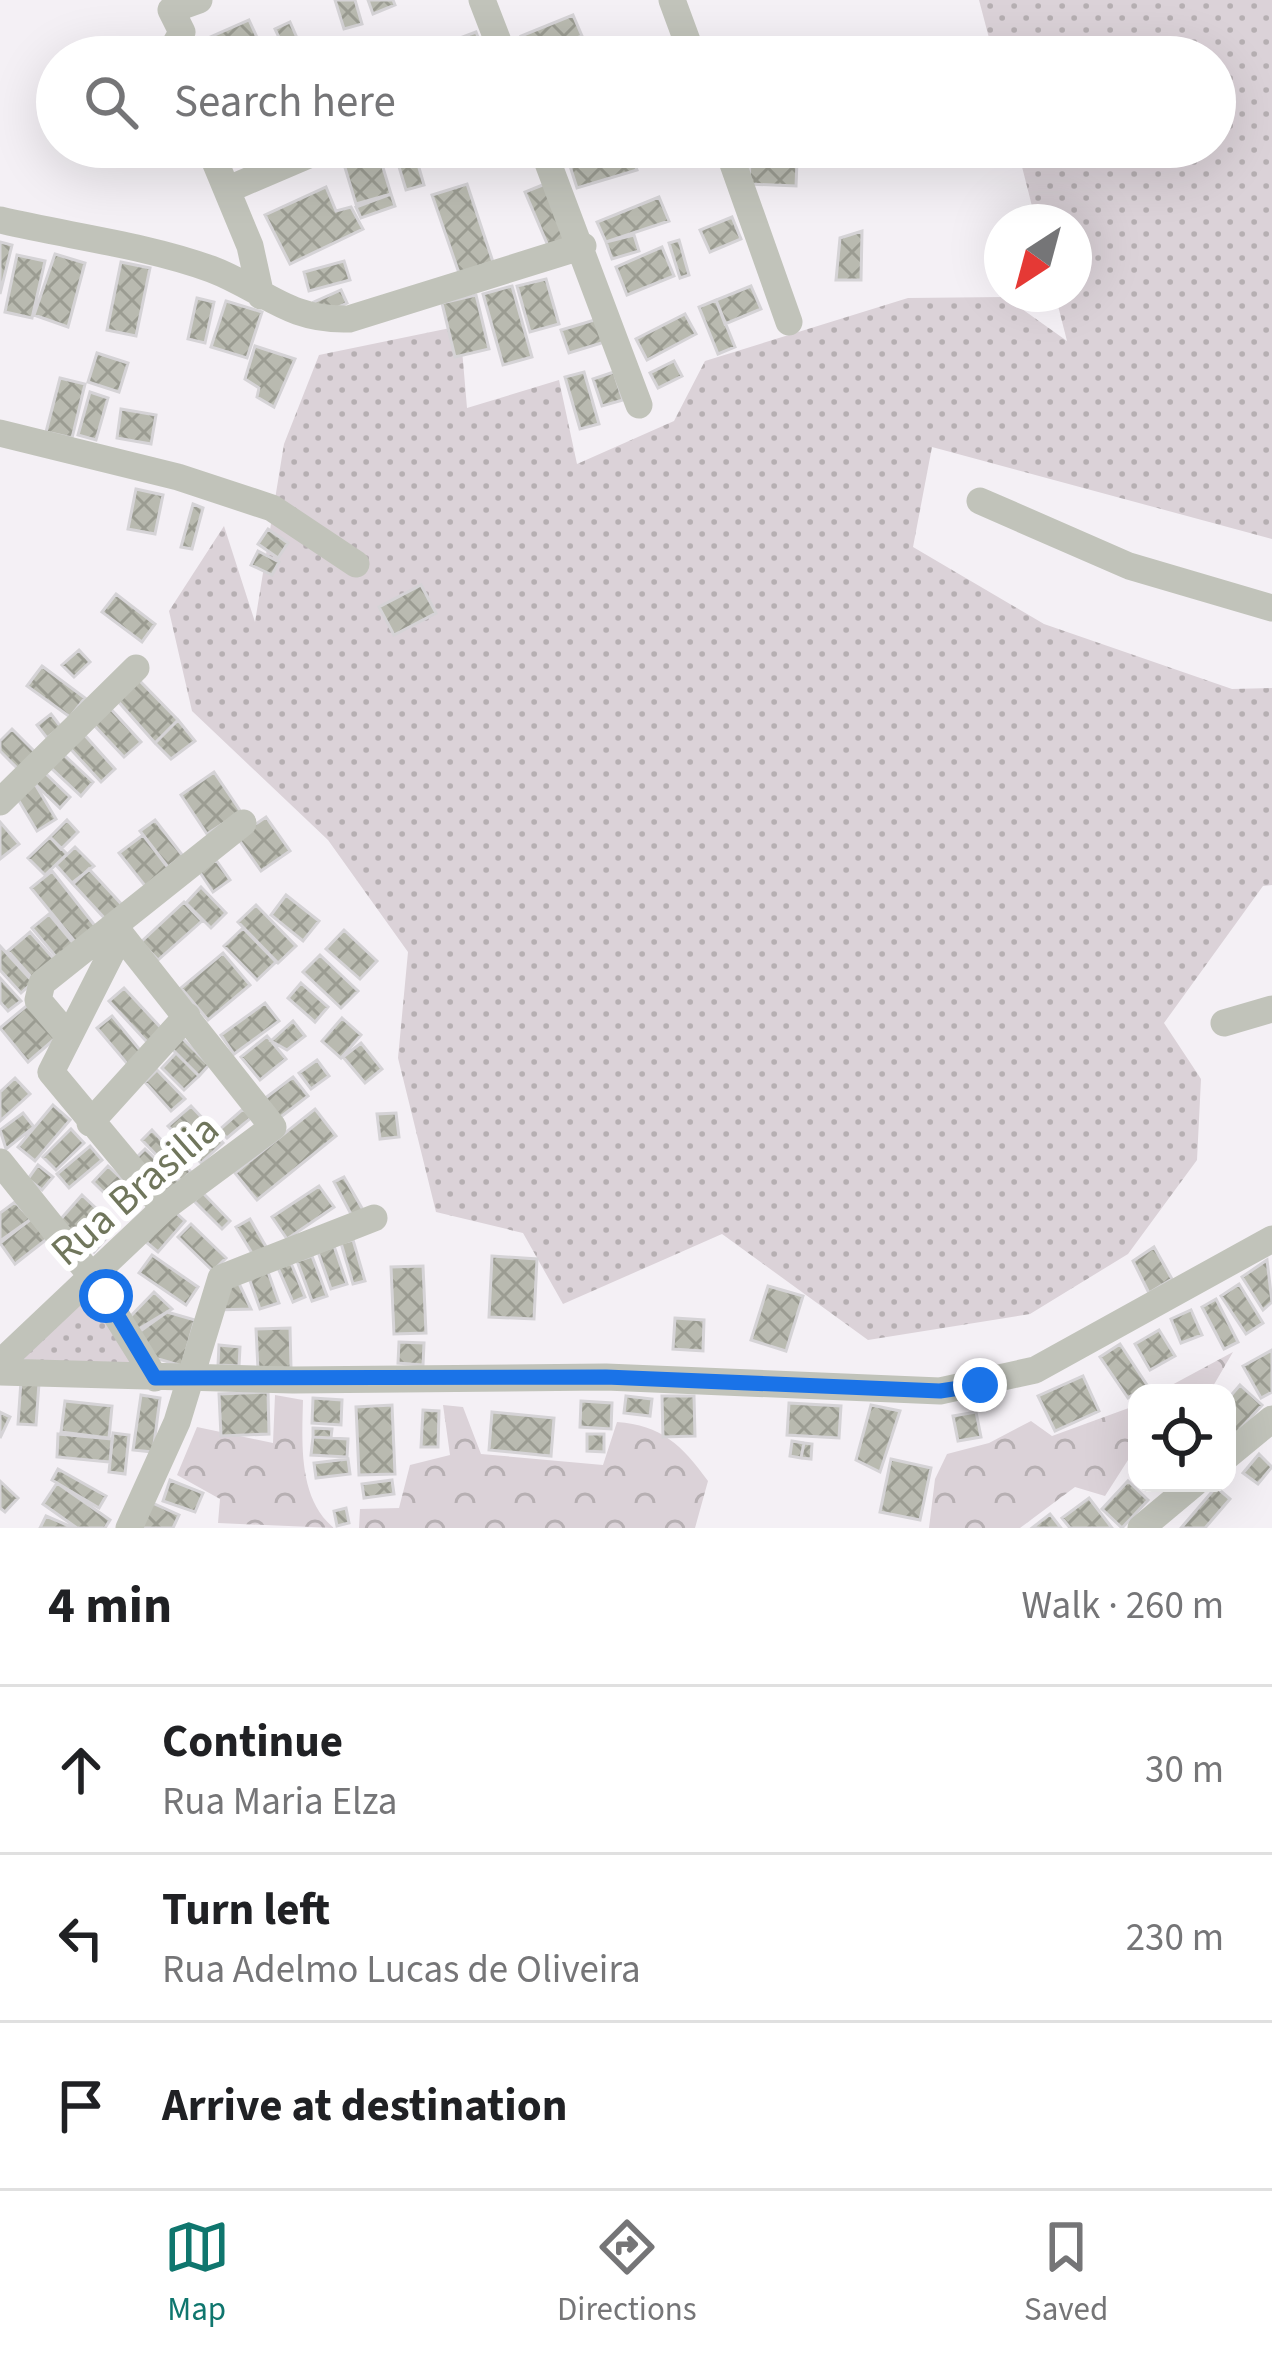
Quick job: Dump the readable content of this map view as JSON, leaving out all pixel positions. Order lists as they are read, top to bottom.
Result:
{
  "streets": {
    "street": ["Rua Brasilia"]
  },
  "north": "bottom left",
  "page": {
    "search": "Search here",
    "heading": ["4 min", "Walk · 260 m"],
    "list": [
      ["Continue", "Rua Maria Elza", "30 m"],
      ["Turn left", "Rua Adelmo Lucas de Oliveira", "230 m"],
      "Arrive at destination"
    ],
    "nav": ["Map", "Directions", "Saved"]
  }
}
